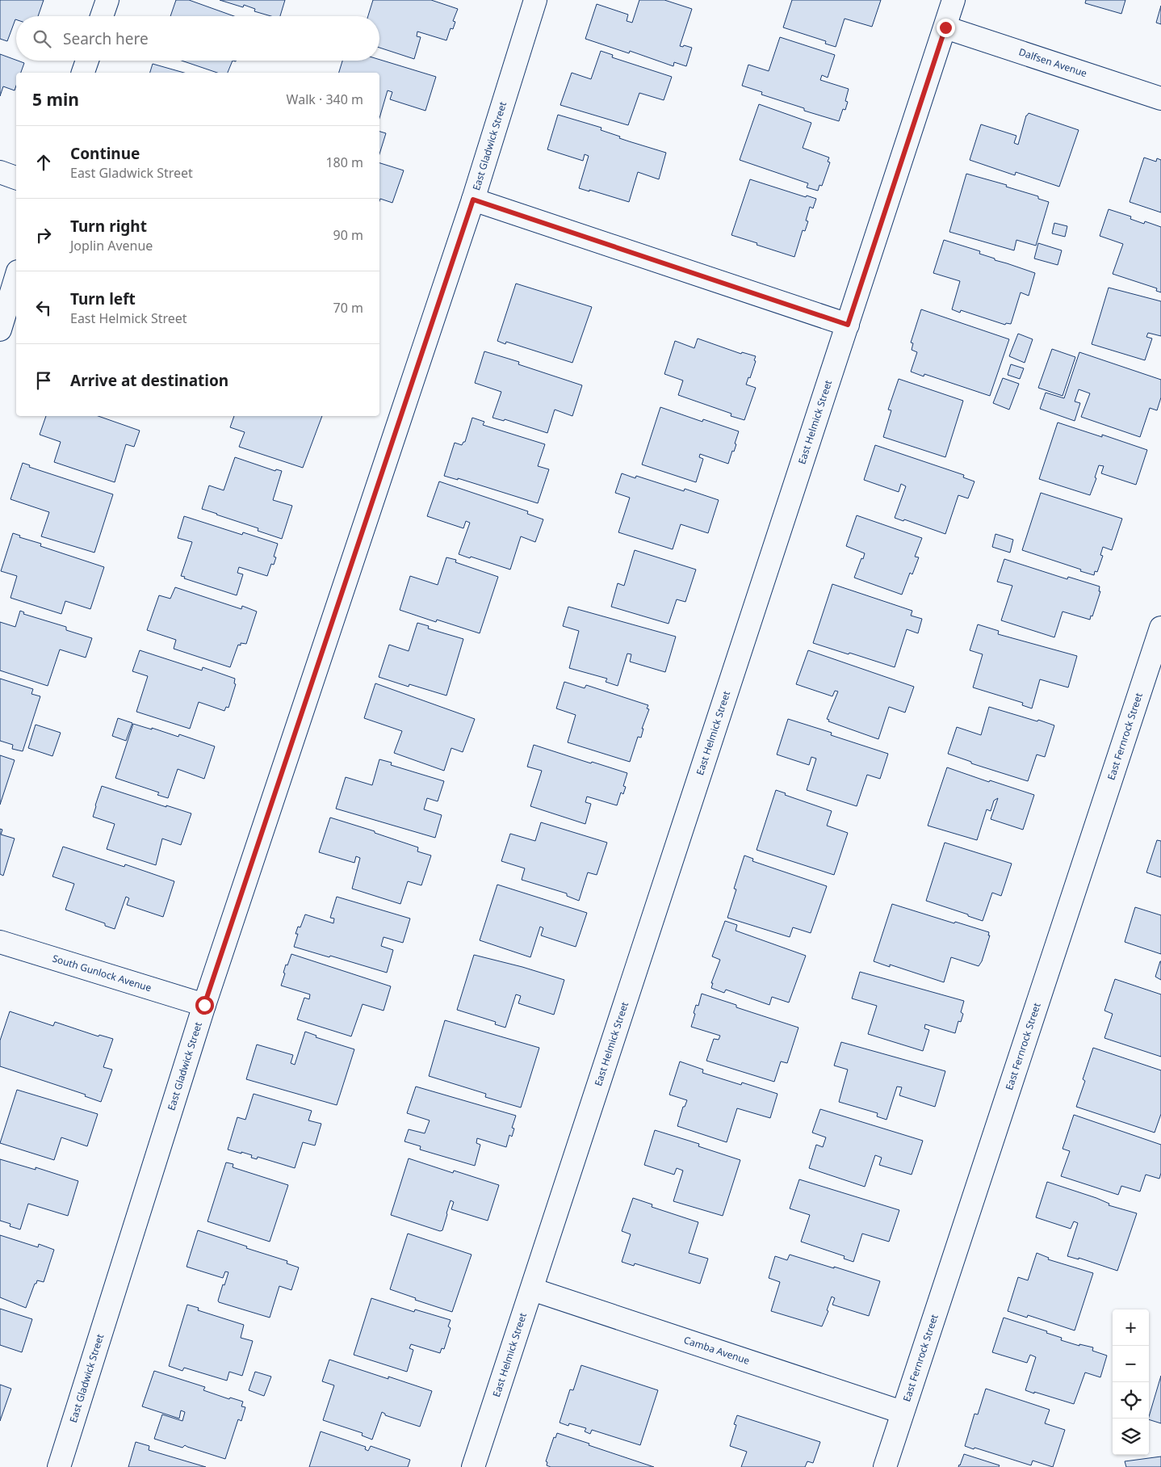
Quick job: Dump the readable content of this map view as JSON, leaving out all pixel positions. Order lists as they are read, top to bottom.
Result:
{
  "streets": {
    "street": [
      "Dalfsen Avenue",
      "East Gladwick Street",
      "East Helmick Street",
      "East Fernrock Street",
      "South Gunlock Avenue",
      "Camba Avenue"
    ]
  },
  "crossings": [
    ["Dalfsen Avenue", "East Helmick Street"],
    ["East Gladwick Street", "South Gunlock Avenue"],
    ["East Helmick Street", "Camba Avenue"],
    ["East Fernrock Street", "Camba Avenue"]
  ],
  "page": {
    "search": "Search here",
    "heading": ["5 min", "Walk · 340 m"],
    "list": [
      ["Continue", "East Gladwick Street", "180 m"],
      ["Turn right", "Joplin Avenue", "90 m"],
      ["Turn left", "East Helmick Street", "70 m"],
      "Arrive at destination"
    ],
    "map_buttons": ["+", "−"]
  }
}
